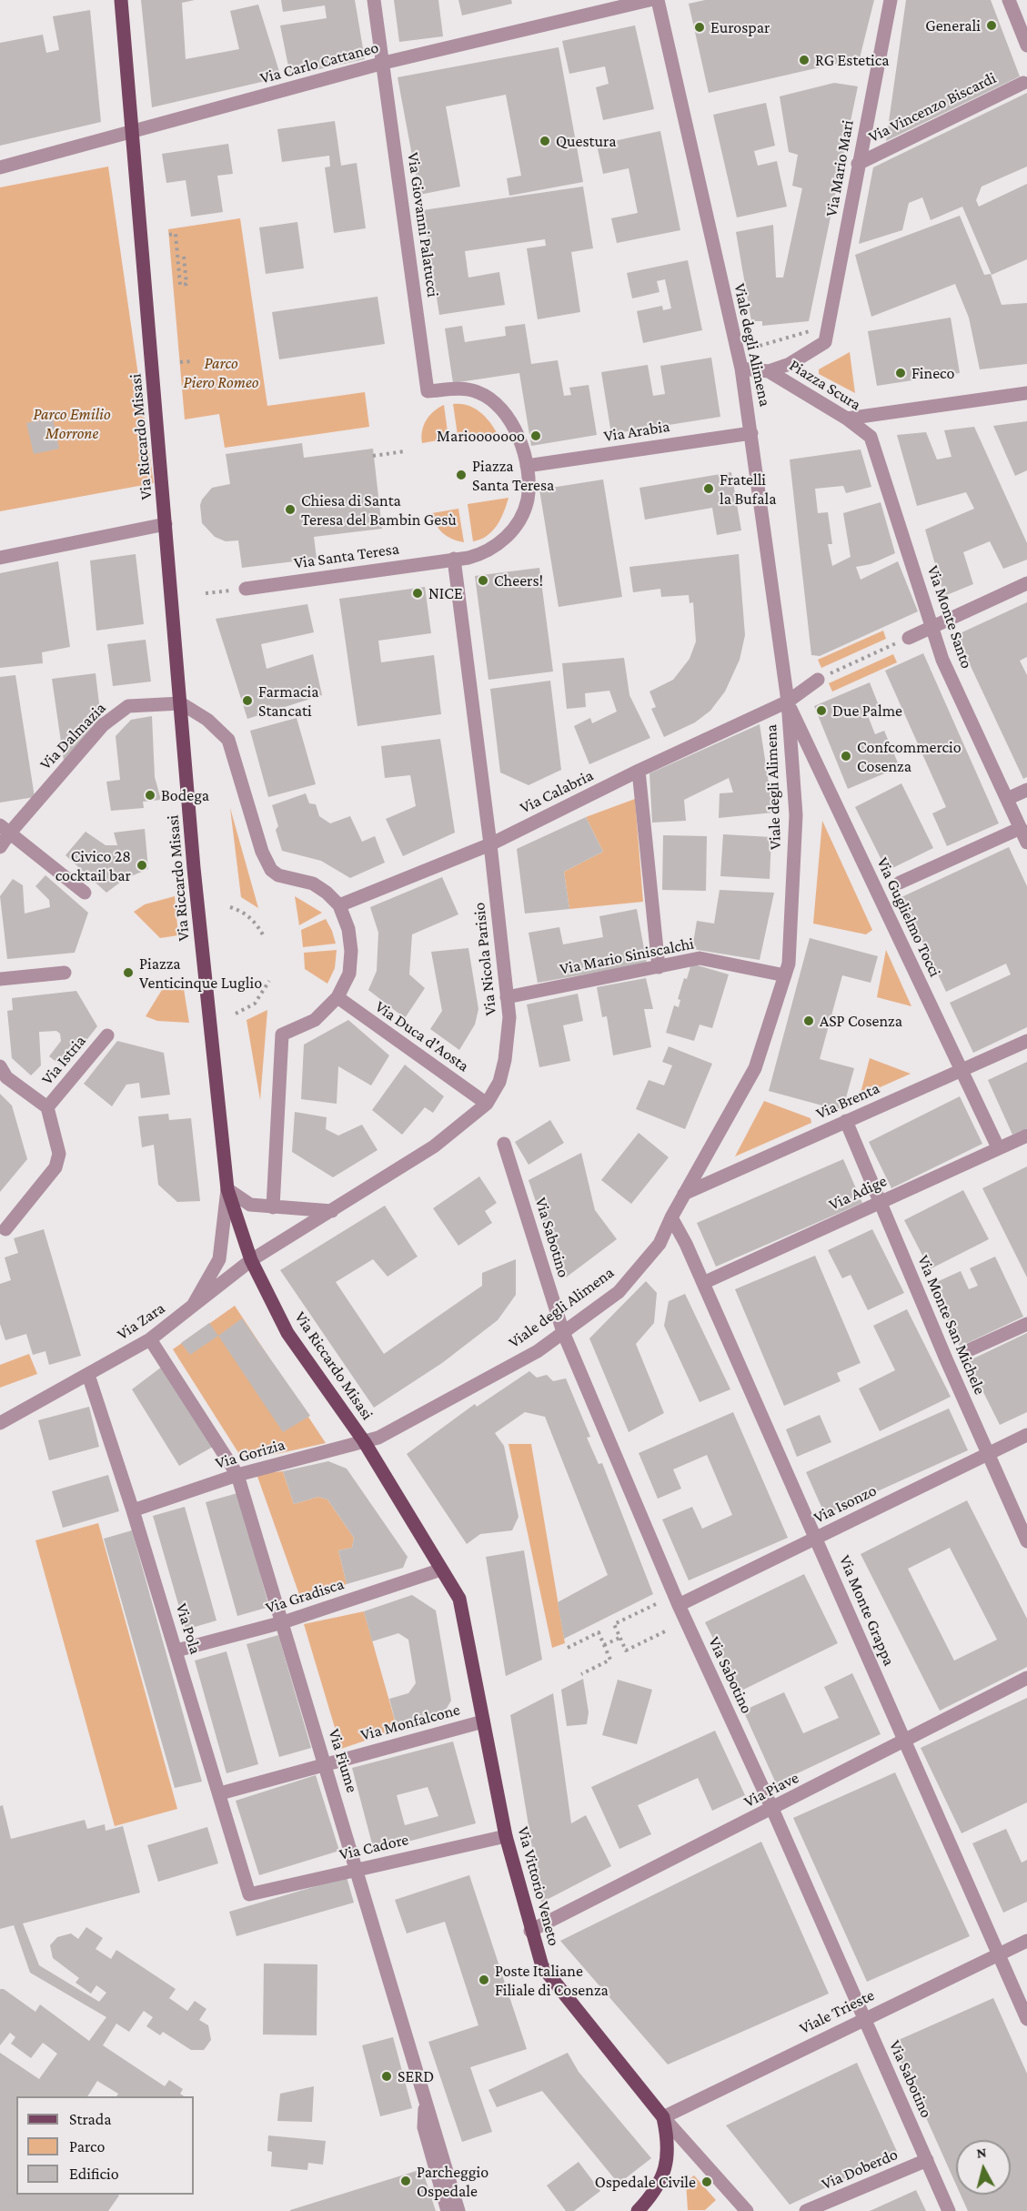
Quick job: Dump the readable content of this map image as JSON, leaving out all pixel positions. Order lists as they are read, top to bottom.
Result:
{
  "streets": {
    "main road": ["Via Riccardo Misasi", "Via Vittorio Veneto"],
    "street": [
      "Via Carlo Cattaneo",
      "Via Vincenzo Biscardi",
      "Via Mario Mari",
      "Via Giovanni Palatucci",
      "Viale degli Alimena",
      "Piazza Scura",
      "Via Arabia",
      "Via Santa Teresa",
      "Via Monte Santo",
      "Via Dalmazia",
      "Via Calabria",
      "Via Guglielmo Tocci",
      "Via Mario Siniscalchi",
      "Via Nicola Parisio",
      "Via Duca d'Aosta",
      "Via Istria",
      "Via Brenta",
      "Via Adige",
      "Via Sabotino",
      "Via Zara",
      "Via Monte San Michele",
      "Via Gorizia",
      "Via Isonzo",
      "Via Gradisca",
      "Via Monte Grappa",
      "Via Pola",
      "Via Monfalcone",
      "Via Fiume",
      "Via Piave",
      "Via Cadore",
      "Viale Trieste",
      "Via Doberdo"
    ]
  },
  "crossings": [
    ["Via Carlo Cattaneo", "Via Giovanni Palatucci"],
    ["Via Carlo Cattaneo", "Via Riccardo Misasi"],
    ["Via Vincenzo Biscardi", "Via Mario Mari"],
    ["Via Mario Mari", "Piazza Scura"],
    ["Via Giovanni Palatucci", "Via Arabia"],
    ["Viale degli Alimena", "Piazza Scura"],
    ["Viale degli Alimena", "Via Arabia"],
    ["Viale degli Alimena", "Via Calabria"],
    ["Viale degli Alimena", "Via Guglielmo Tocci"],
    ["Viale degli Alimena", "Via Mario Siniscalchi"],
    ["Viale degli Alimena", "Via Brenta"],
    ["Viale degli Alimena", "Via Sabotino"],
    ["Viale degli Alimena", "Via Gorizia"],
    ["Viale degli Alimena", "Via Monte Grappa"],
    ["Piazza Scura", "Via Monte Santo"],
    ["Via Riccardo Misasi", "Via Dalmazia"],
    ["Via Riccardo Misasi", "Via Nicola Parisio"],
    ["Via Riccardo Misasi", "Via Zara"],
    ["Via Riccardo Misasi", "Via Gorizia"],
    ["Via Riccardo Misasi", "Via Gradisca"],
    ["Via Riccardo Misasi", "Via Monfalcone"],
    ["Via Riccardo Misasi", "Via Vittorio Veneto"],
    ["Via Santa Teresa", "Via Nicola Parisio"],
    ["Via Calabria", "Via Guglielmo Tocci"],
    ["Via Calabria", "Via Nicola Parisio"],
    ["Via Guglielmo Tocci", "Via Brenta"],
    ["Via Guglielmo Tocci", "Via Adige"],
    ["Via Mario Siniscalchi", "Via Nicola Parisio"],
    ["Via Nicola Parisio", "Via Duca d'Aosta"],
    ["Via Nicola Parisio", "Via Zara"],
    ["Via Brenta", "Via Monte San Michele"],
    ["Via Adige", "Via Monte San Michele"],
    ["Via Adige", "Via Monte Grappa"],
    ["Via Sabotino", "Via Isonzo"],
    ["Via Sabotino", "Via Piave"],
    ["Via Sabotino", "Viale Trieste"],
    ["Via Sabotino", "Via Doberdo"],
    ["Via Zara", "Via Pola"],
    ["Via Zara", "Via Fiume"],
    ["Via Monte San Michele", "Via Isonzo"],
    ["Via Gorizia", "Via Pola"],
    ["Via Gorizia", "Via Fiume"],
    ["Via Isonzo", "Via Monte Grappa"],
    ["Via Gradisca", "Via Pola"],
    ["Via Gradisca", "Via Fiume"],
    ["Via Monte Grappa", "Via Piave"],
    ["Via Monte Grappa", "Viale Trieste"],
    ["Via Pola", "Via Monfalcone"],
    ["Via Pola", "Via Cadore"],
    ["Via Monfalcone", "Via Fiume"],
    ["Via Monfalcone", "Via Vittorio Veneto"],
    ["Via Fiume", "Via Cadore"],
    ["Via Piave", "Via Vittorio Veneto"],
    ["Via Cadore", "Via Vittorio Veneto"],
    ["Via Vittorio Veneto", "Viale Trieste"]
  ],
  "parks": ["Parco Piero Romeo", "Parco Emilio Morrone"],
  "places": [
    "Generali",
    "Eurospar",
    "RG Estetica",
    "Questura",
    "Fineco",
    "Mariooooooo",
    "Piazza Santa Teresa",
    "Fratelli la Bufala",
    "Chiesa di Santa Teresa del Bambin Gesù",
    "Cheers!",
    "NICE",
    "Farmacia Stancati",
    "Due Palme",
    "Confcommercio Cosenza",
    "Bodega",
    "Civico 28 cocktail bar",
    "Piazza Venticinque Luglio",
    "ASP Cosenza",
    "Poste Italiane Filiale di Cosenza",
    "SERD",
    "Parcheggio Ospedale",
    "Ospedale Civile"
  ],
  "legend": ["Strada", "Parco", "Edificio"],
  "north": "top"
}
